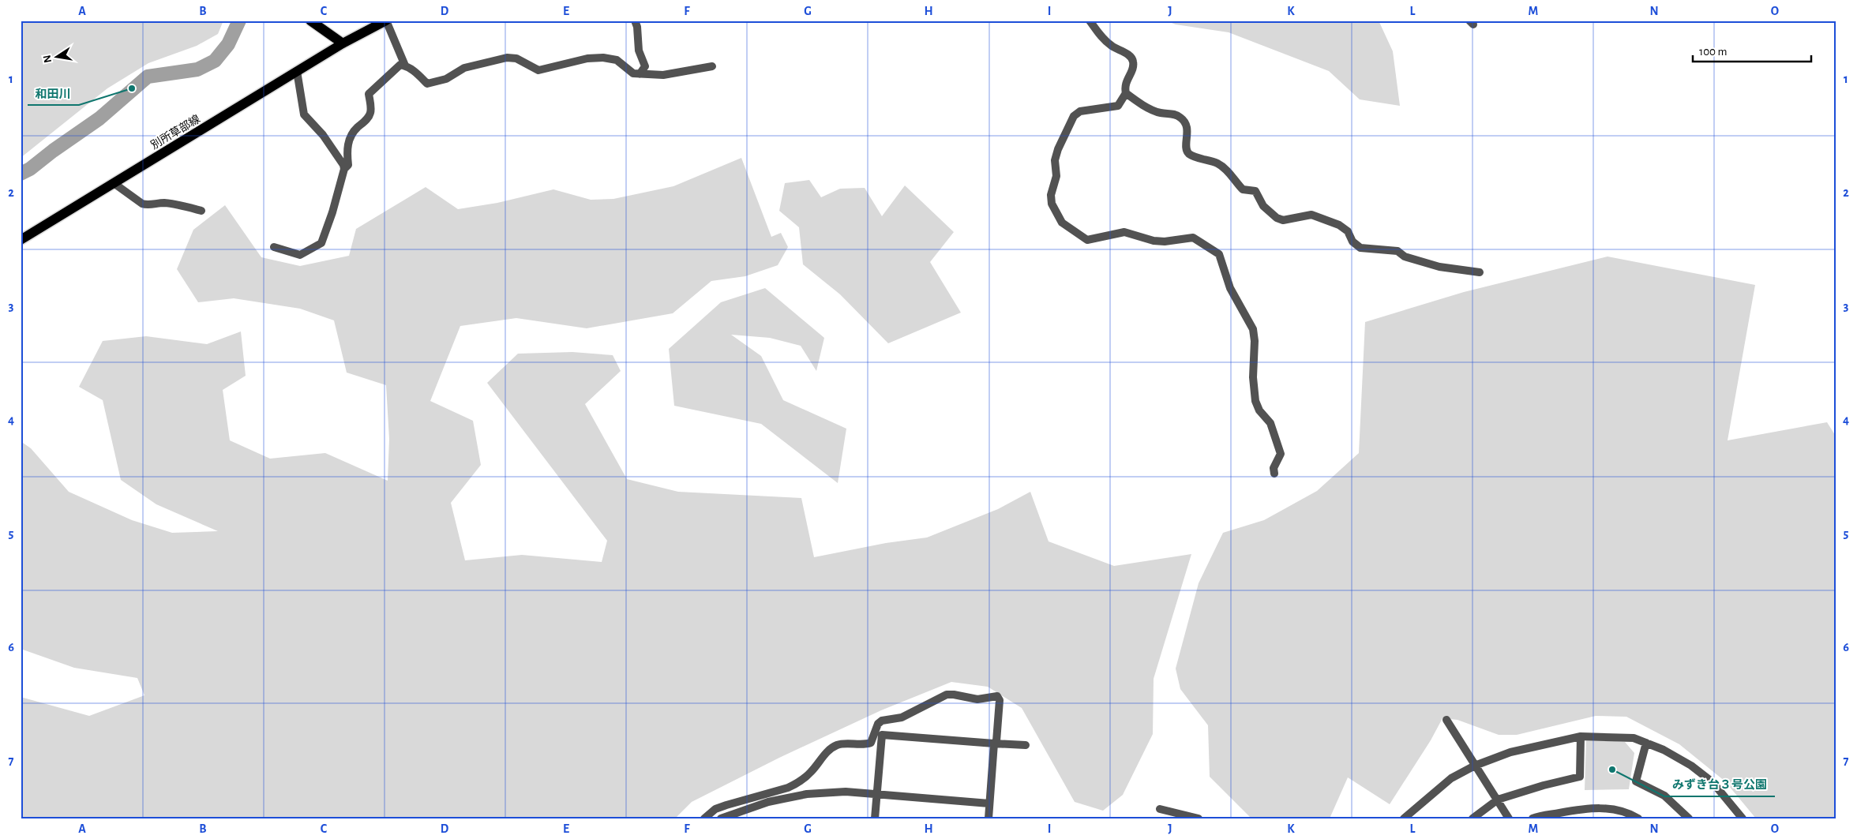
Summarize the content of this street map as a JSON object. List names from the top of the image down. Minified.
{"streets":{"main road":["別所草部線"]},"places":["和田川","みずき台３号公園"],"scale_bar":"100 m","north":"left","grid":{"columns":["A","B","C","D","E","F","G","H","I","J","K","L","M","N","O"],"rows":["1","2","3","4","5","6","7"]}}
